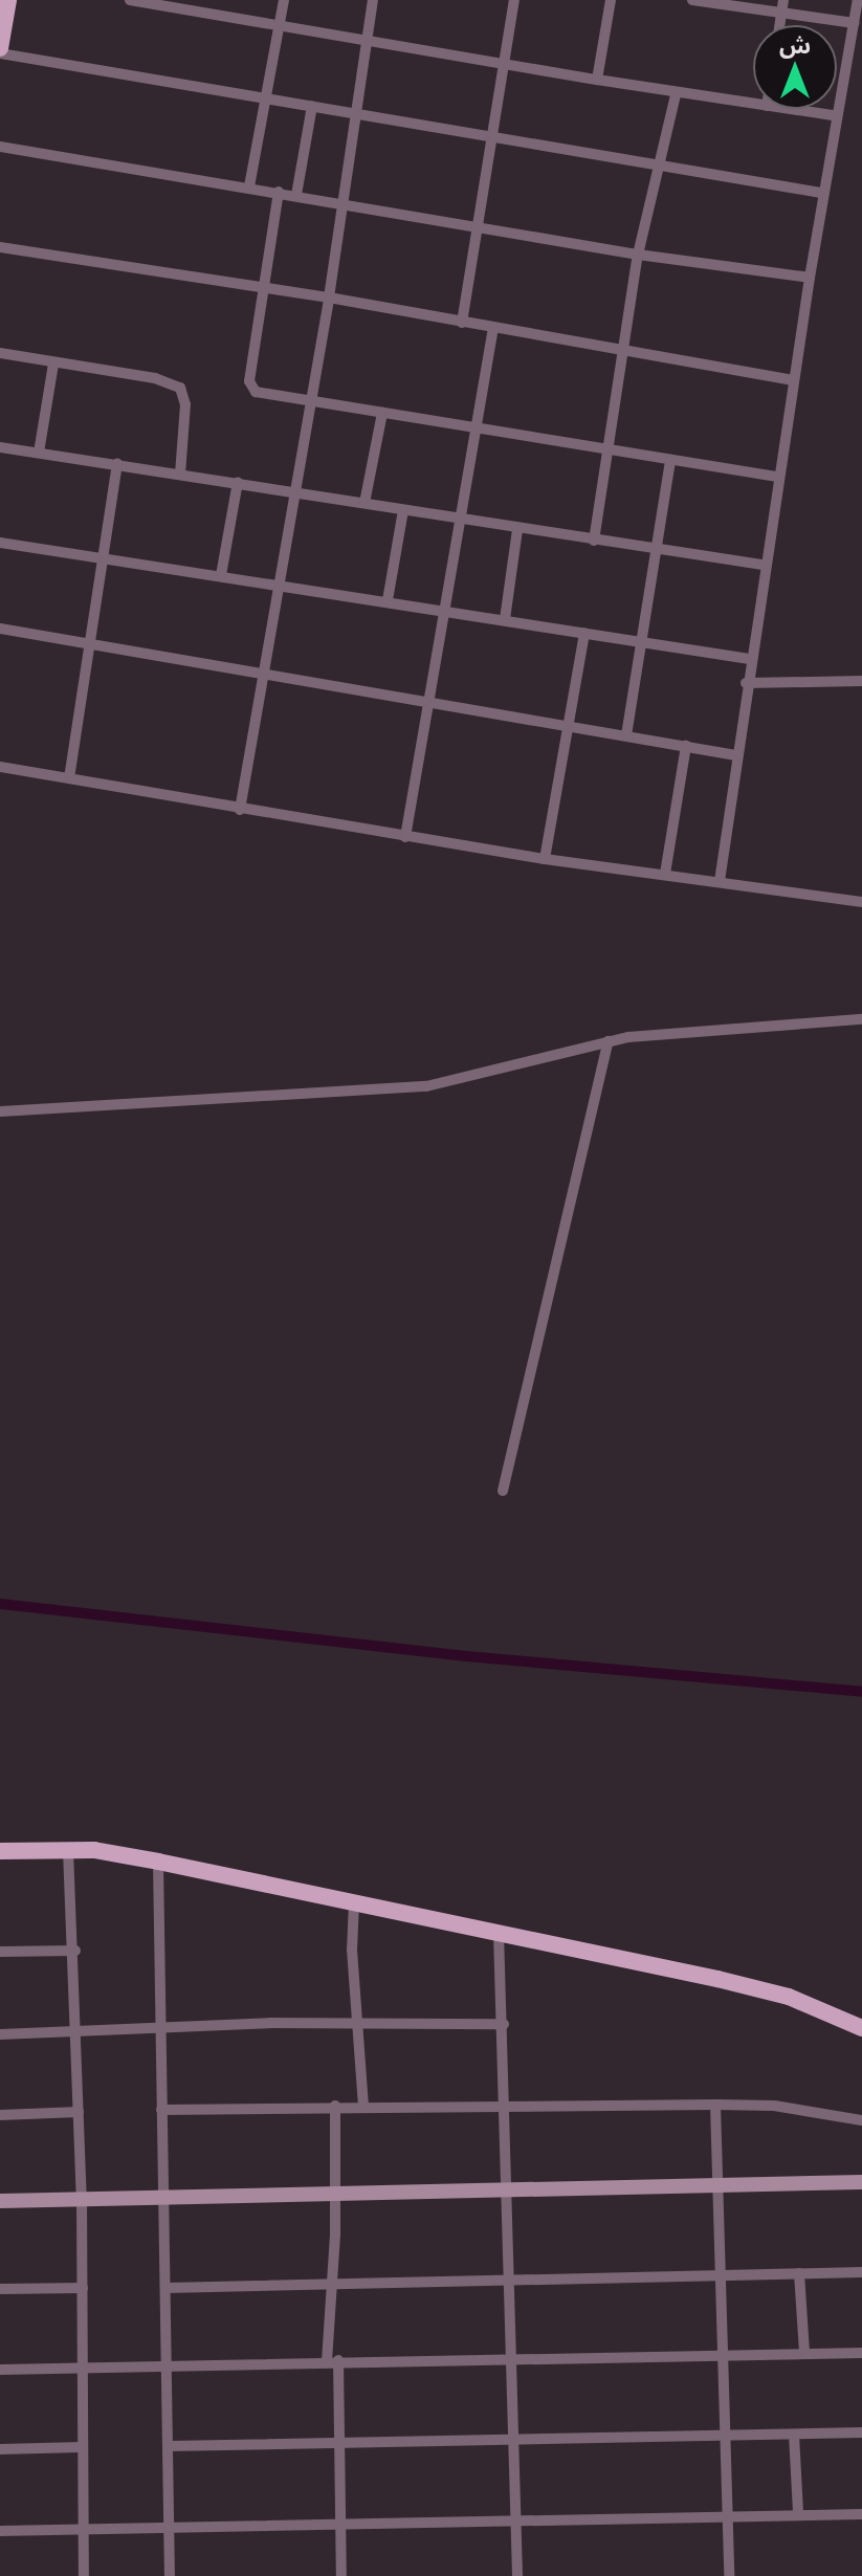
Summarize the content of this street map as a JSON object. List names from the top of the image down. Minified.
{"north":"top"}
